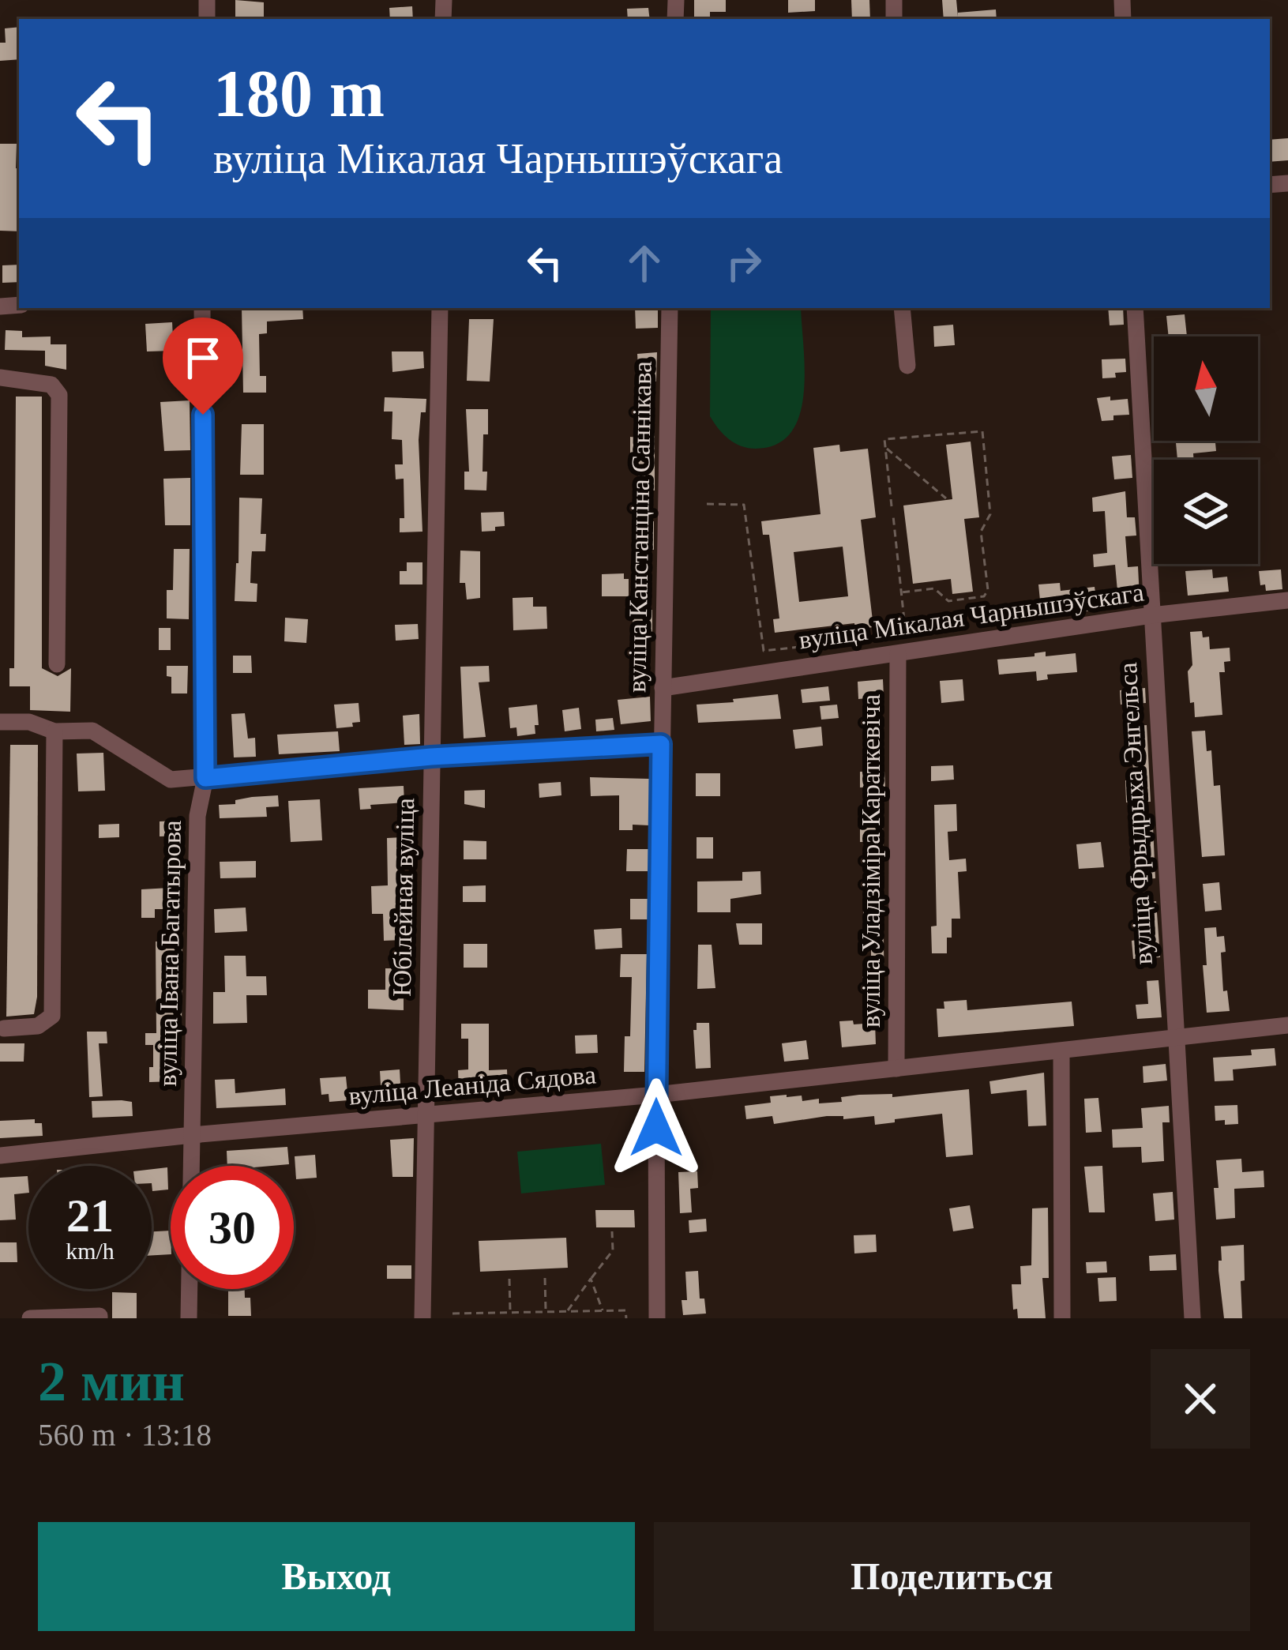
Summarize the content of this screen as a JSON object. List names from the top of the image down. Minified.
{"streets":{"street":["вуліца Канстанціна Саннікава","вуліца Мікалая Чарнышэўскага","вуліца Фрыдрыха Энгельса","вуліца Уладзіміра Караткевіча","Юбілейная вуліца","вуліца Івана Багатырова","вуліца Леаніда Сядова"]},"crossings":[["вуліца Канстанціна Саннікава","вуліца Мікалая Чарнышэўскага"],["вуліца Канстанціна Саннікава","вуліца Леаніда Сядова"],["вуліца Мікалая Чарнышэўскага","вуліца Фрыдрыха Энгельса"],["вуліца Мікалая Чарнышэўскага","вуліца Уладзіміра Караткевіча"],["вуліца Фрыдрыха Энгельса","вуліца Леаніда Сядова"],["вуліца Уладзіміра Караткевіча","вуліца Леаніда Сядова"],["Юбілейная вуліца","вуліца Леаніда Сядова"],["вуліца Івана Багатырова","вуліца Леаніда Сядова"]],"north":"top","page":{"turn":["180 m","вуліца Мікалая Чарнышэўскага"],"speed":"21 km/h","limit":"30","heading":["2 мин","560 m · 13:18"],"buttons":["Выход","Поделиться"]}}
